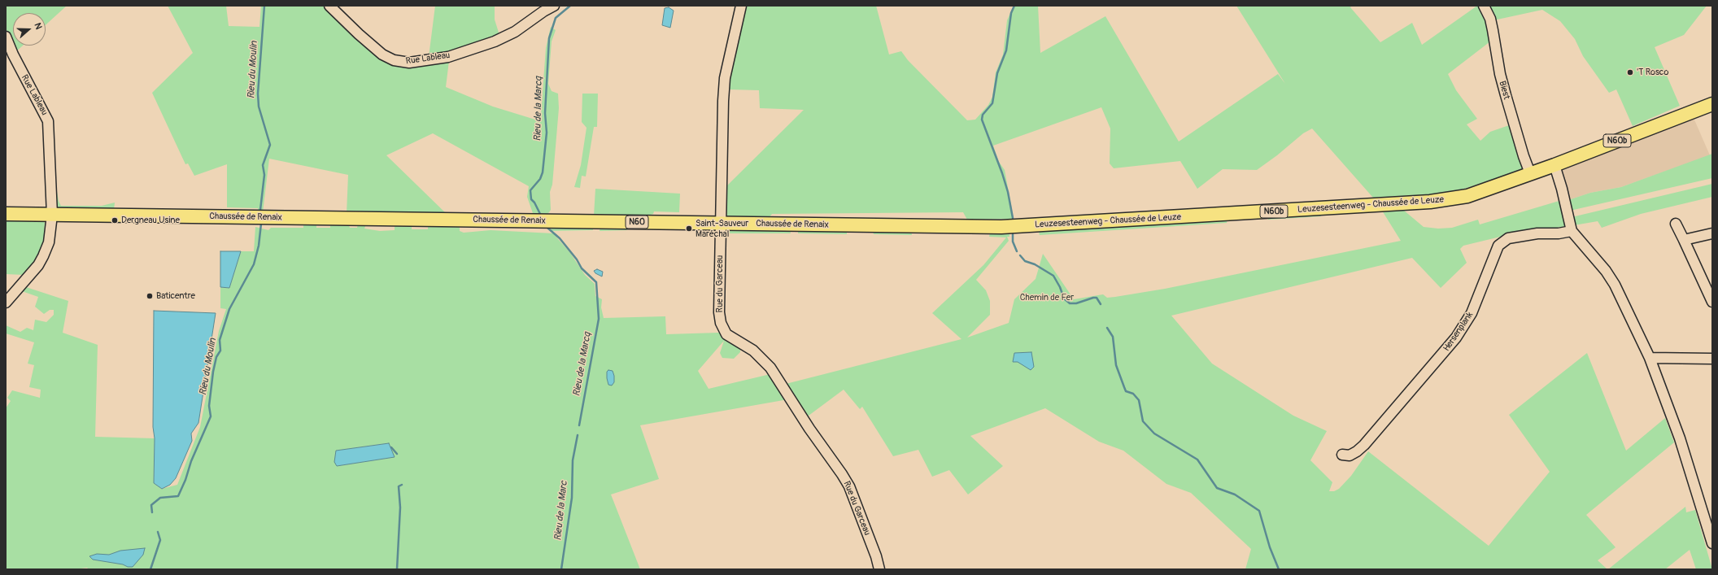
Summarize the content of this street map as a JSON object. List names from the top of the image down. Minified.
{"streets":{"main road":["N60b","Leuzesesteenweg - Chaussée de Leuze","Chaussée de Renaix","N60"],"street":["Rue Lableau","Biest","Rue du Garceau","Hersenplank"]},"crossings":[["Rue Lableau","Chaussée de Renaix"],["Biest","Leuzesesteenweg - Chaussée de Leuze"],["Leuzesesteenweg - Chaussée de Leuze","Chaussée de Renaix"],["Chaussée de Renaix","Rue du Garceau"]],"water":["Rieu du Moulin","Rieu de la Marcq","Rieu de la Marc"],"parks":["Chemin de Fer"],"places":["'T Rosco","Dergneau Usine","Saint-Sauveur Maréchal","Baticentre"],"north":"right"}
